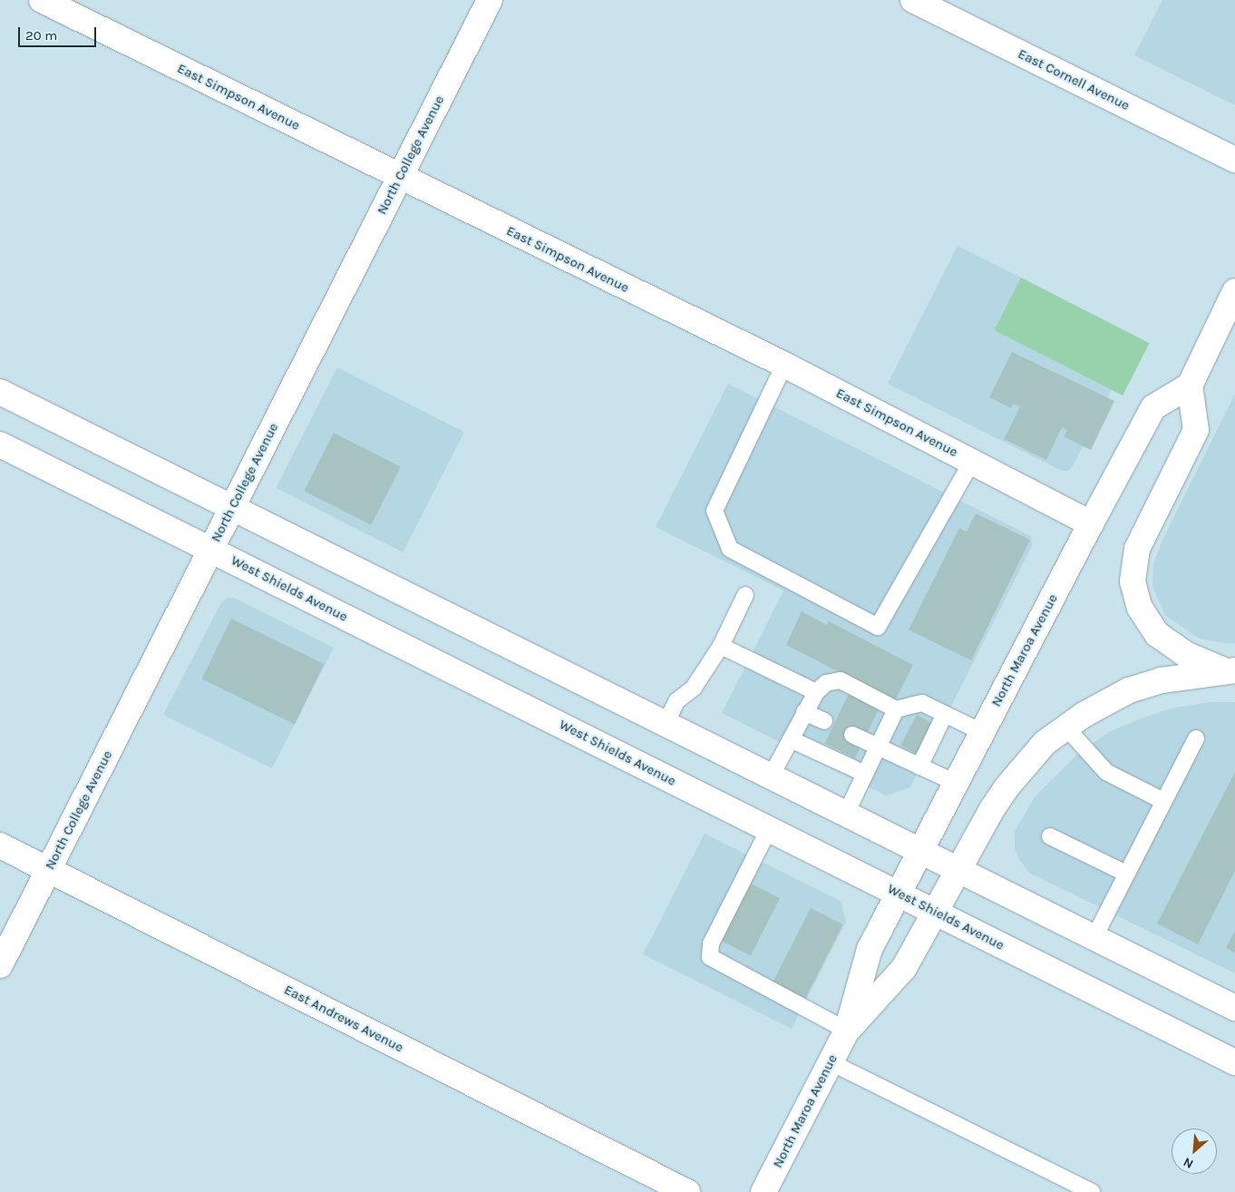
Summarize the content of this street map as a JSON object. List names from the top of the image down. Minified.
{"streets":{"main road":["East Cornell Avenue","East Simpson Avenue","North College Avenue","West Shields Avenue","North Maroa Avenue","East Andrews Avenue"]},"crossings":[["East Simpson Avenue","North College Avenue"],["East Simpson Avenue","North Maroa Avenue"],["North College Avenue","West Shields Avenue"],["North College Avenue","East Andrews Avenue"],["West Shields Avenue","North Maroa Avenue"]],"scale_bar":"20 m","north":"bottom left"}
